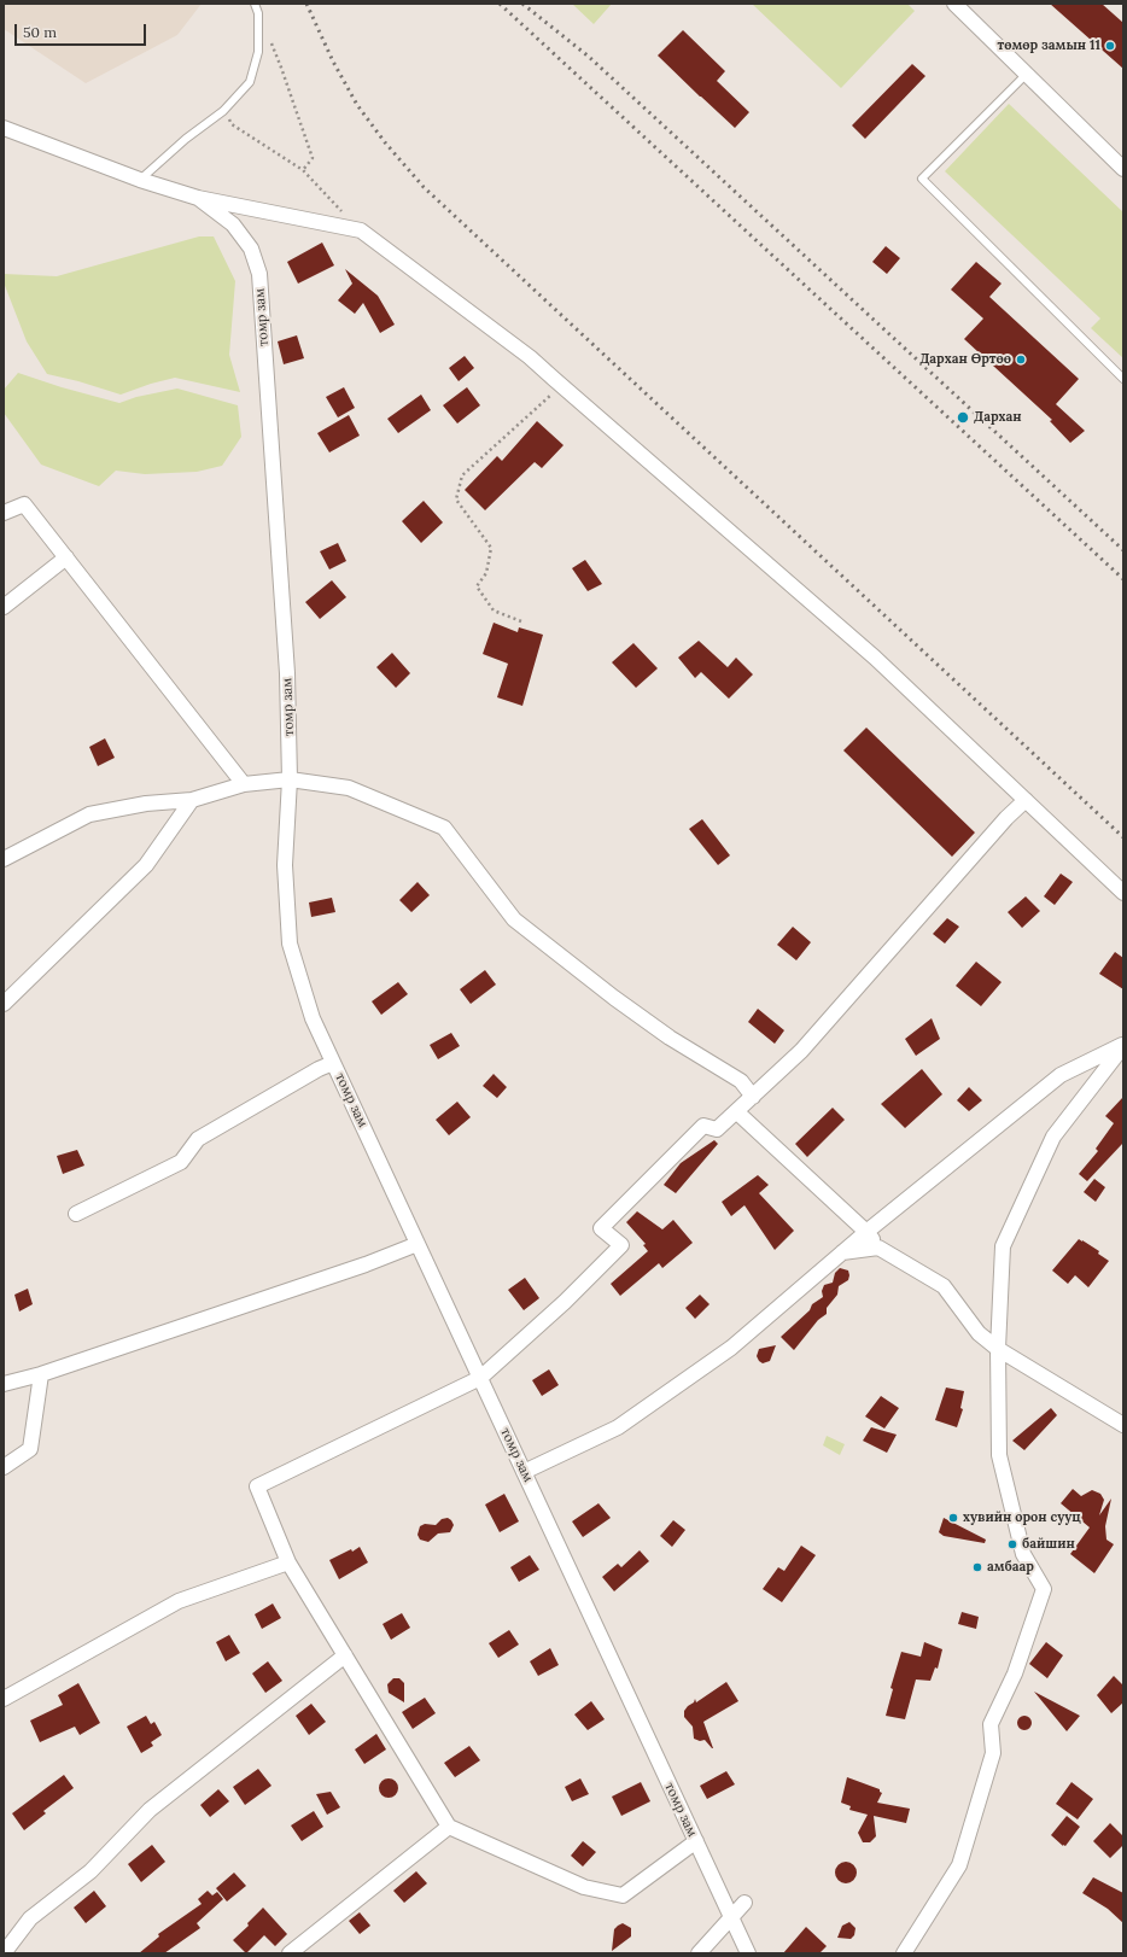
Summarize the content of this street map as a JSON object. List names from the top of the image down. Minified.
{"streets":{"street":["томр зам"]},"places":["төмөр замын 11","Дархан Өртөө","Дархан","хувийн орон сууц","байшин","амбаар"],"scale_bar":"50 m"}
